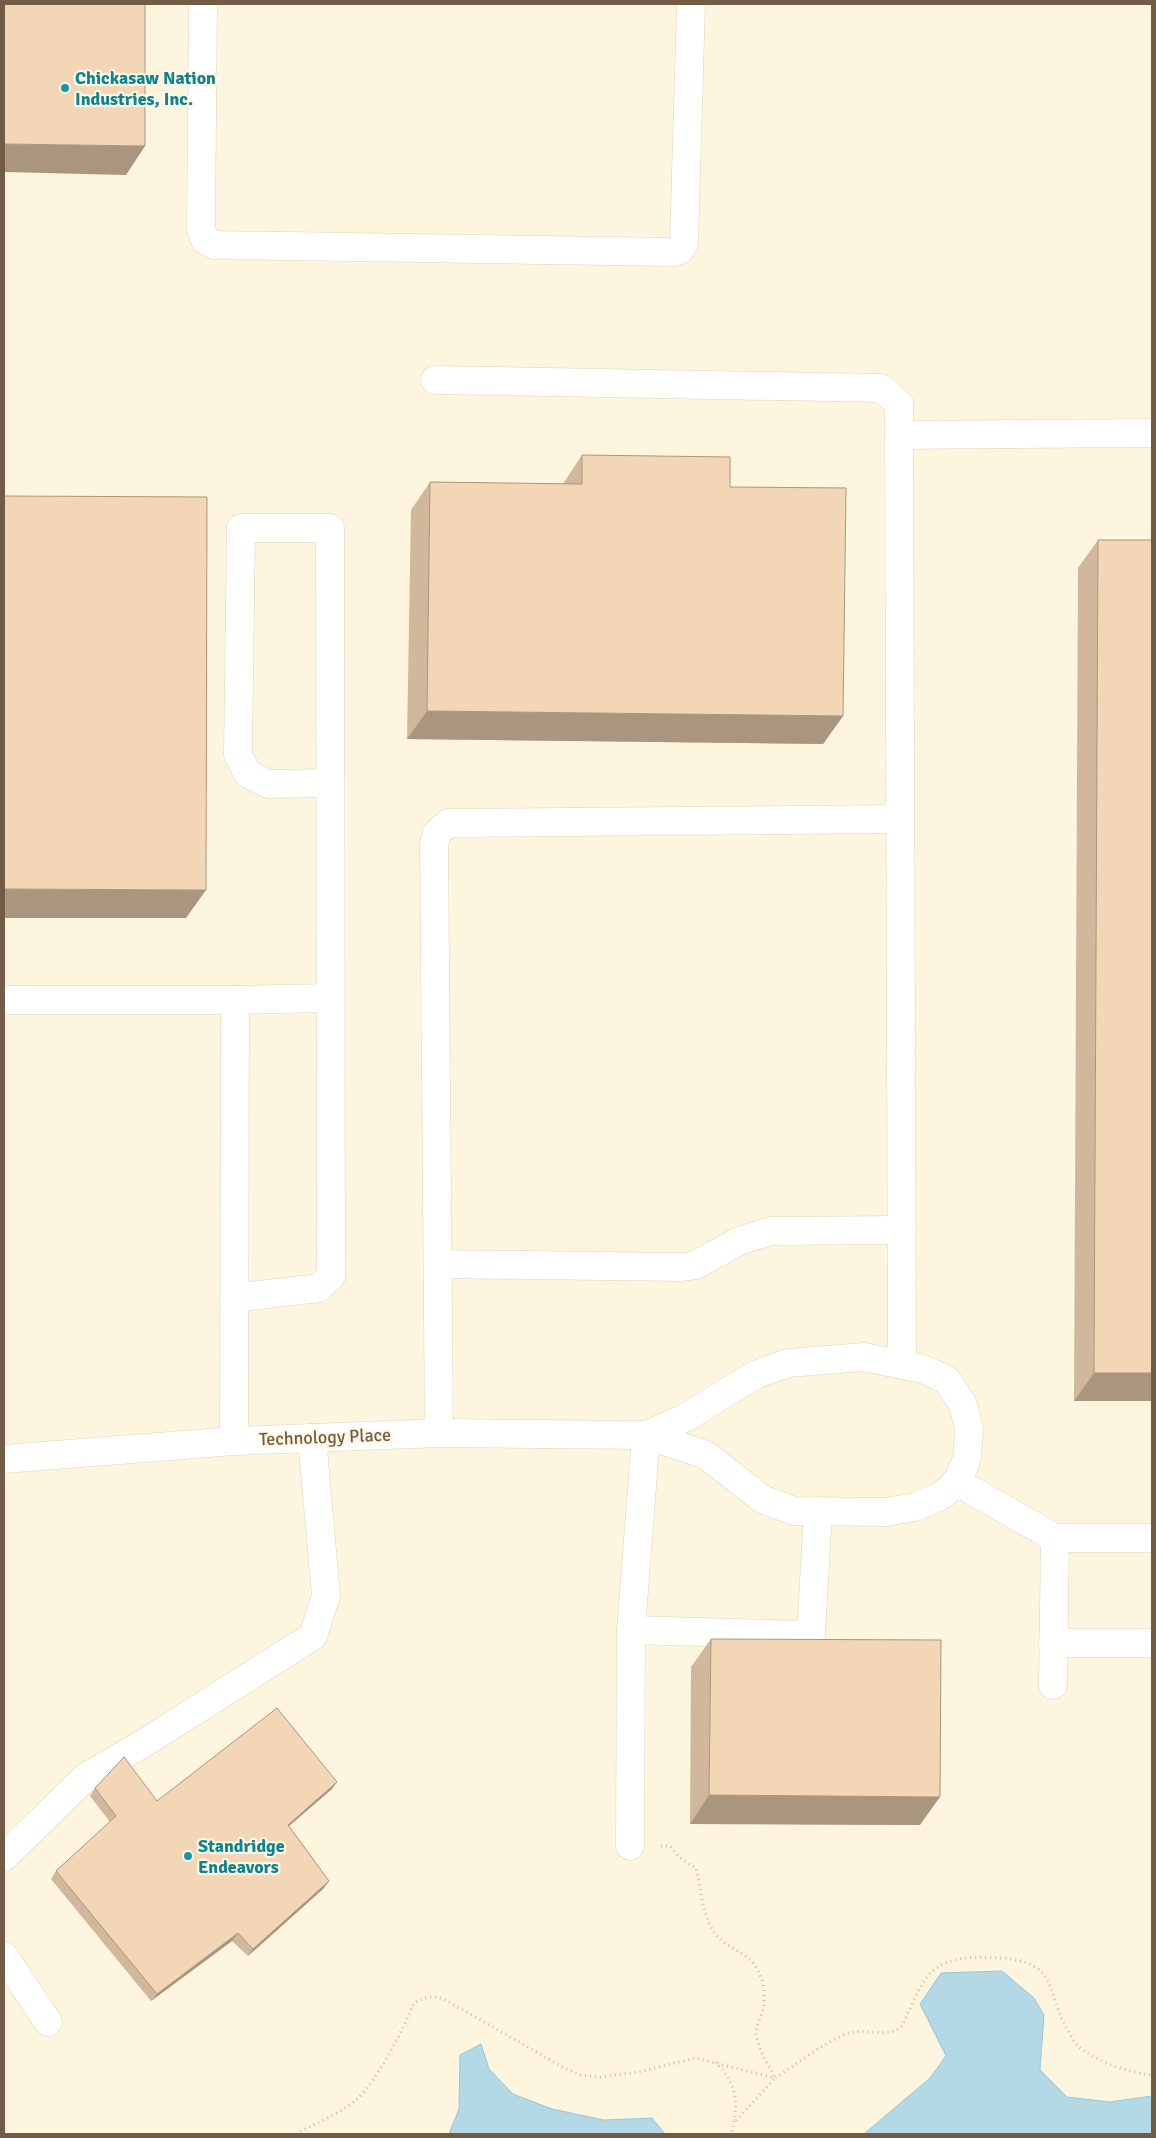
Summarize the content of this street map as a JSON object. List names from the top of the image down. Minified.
{"streets":{"street":["Technology Place"]},"places":["Chickasaw Nation Industries, Inc.","Standridge Endeavors"]}
